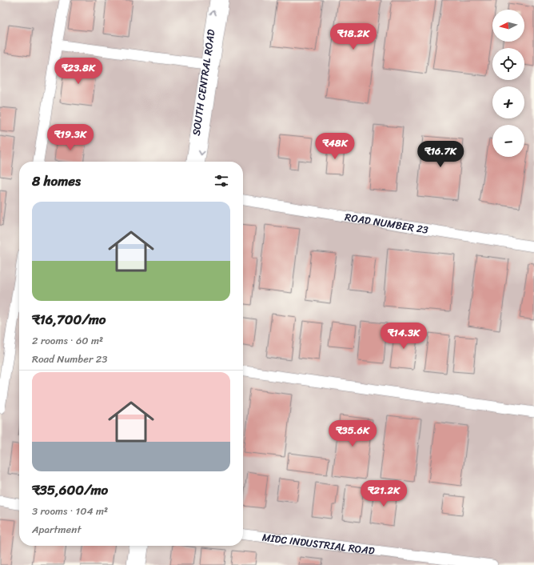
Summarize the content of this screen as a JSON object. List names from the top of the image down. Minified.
{"streets":{"street":["SOUTH CENTRAL ROAD","ROAD NUMBER 23","MIDC INDUSTRIAL ROAD"]},"north":"left","page":{"map_buttons":["+","−"],"price":["₹18.2K","₹23.8K","₹19.3K","₹48K","₹16.7K","₹14.3K","₹35.6K","₹21.2K"],"heading":"8 homes","list":[{"name":"₹16,700/mo","note":"2 rooms · 60 m² · Road Number 23"},{"name":"₹35,600/mo","note":"3 rooms · 104 m² · Apartment"}]}}
